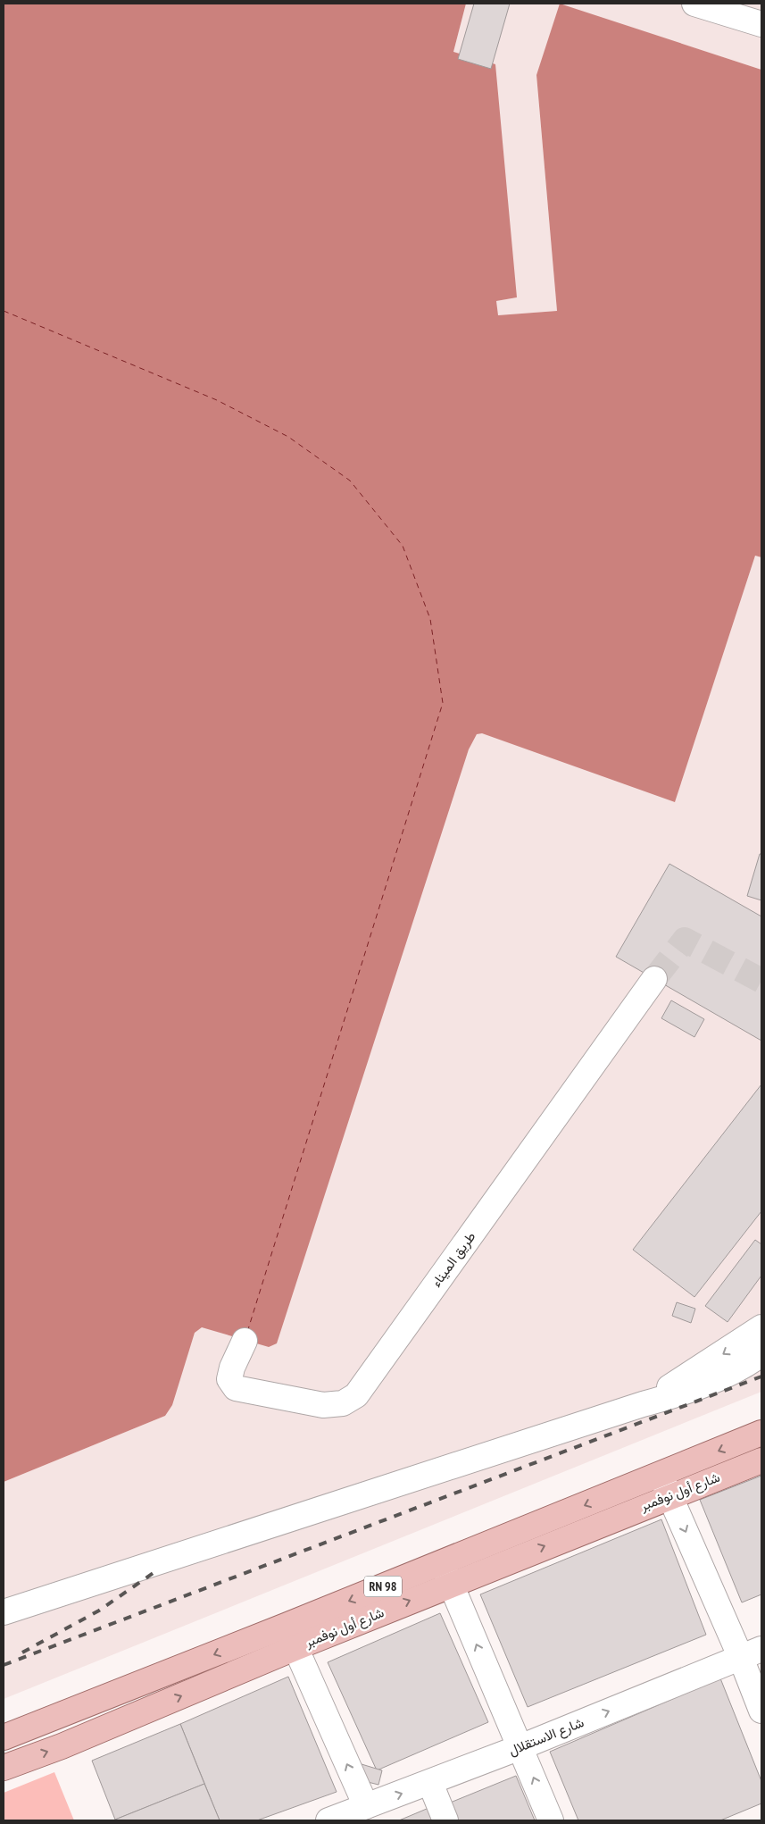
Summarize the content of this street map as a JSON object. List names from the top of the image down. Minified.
{"streets":{"main road":["شارع أول نوفمبر","RN 98"],"street":["طريق الميناء","شارع الاستقلال"]},"one_way":["شارع الاستقلال"]}
